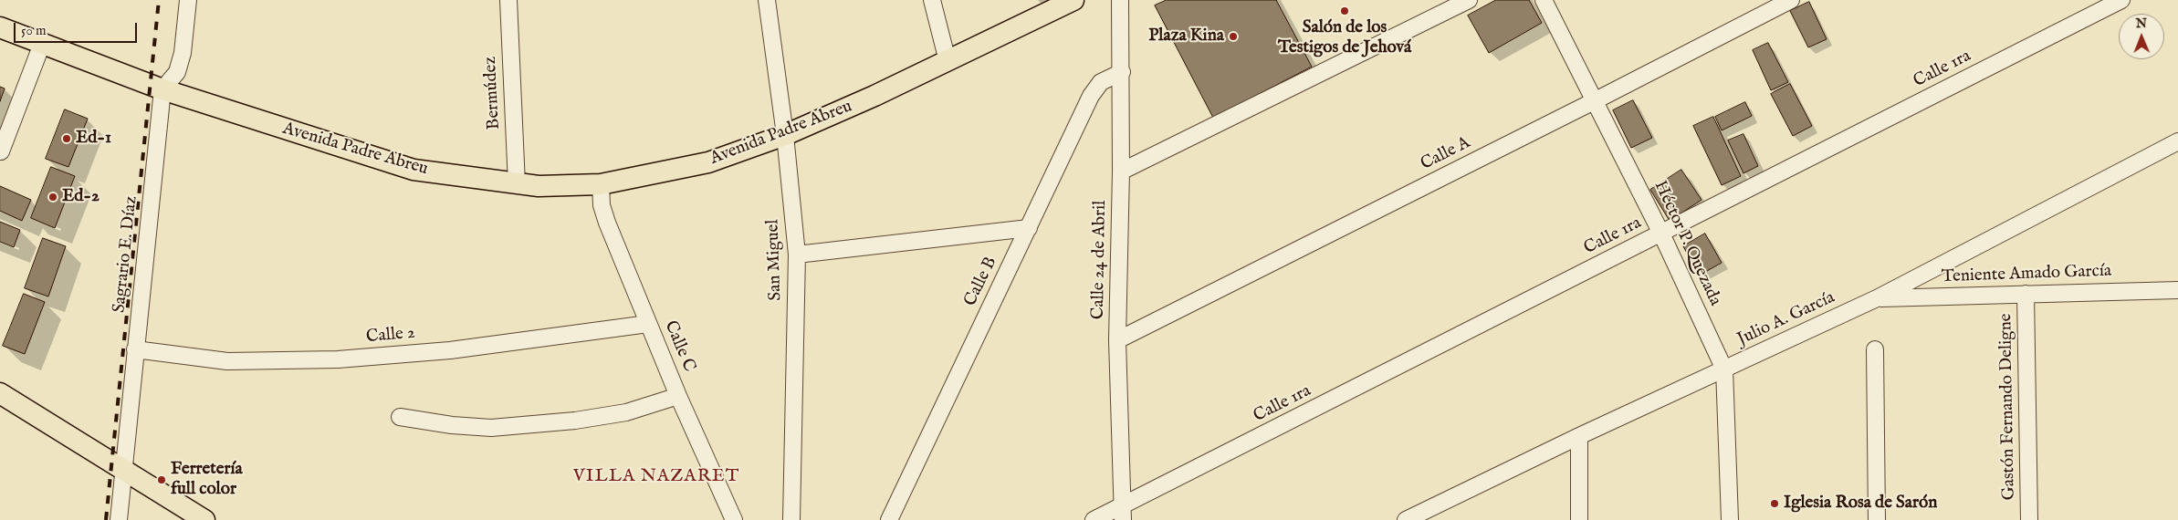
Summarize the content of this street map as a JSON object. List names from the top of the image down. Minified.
{"streets":{"main road":["Avenida Padre Abreu"],"street":["Calle 1ra","Bermúdez","Calle A","Héctor P. Quezada","Sagrario E. Díaz","San Miguel","Calle 24 de Abril","Teniente Amado García","Calle B","Julio A. García","Calle 2","Calle C","Gastón Fernando Deligne"]},"crossings":[["Calle 1ra","Héctor P. Quezada"],["Calle 1ra","Calle 24 de Abril"],["Bermúdez","Avenida Padre Abreu"],["Avenida Padre Abreu","Sagrario E. Díaz"],["Avenida Padre Abreu","San Miguel"],["Avenida Padre Abreu","Calle C"],["Calle A","Héctor P. Quezada"],["Calle A","Calle 24 de Abril"],["Héctor P. Quezada","Julio A. García"],["Sagrario E. Díaz","Calle 2"],["Calle 24 de Abril","Calle B"],["Teniente Amado García","Julio A. García"],["Teniente Amado García","Gastón Fernando Deligne"],["Calle 2","Calle C"]],"districts":["VILLA NAZARET"],"places":["Salón de los Testigos de Jehová","Plaza Kina","Ed-1","Ed-2","Ferretería full color","Iglesia Rosa de Sarón"],"scale_bar":"50 m","north":"top"}
